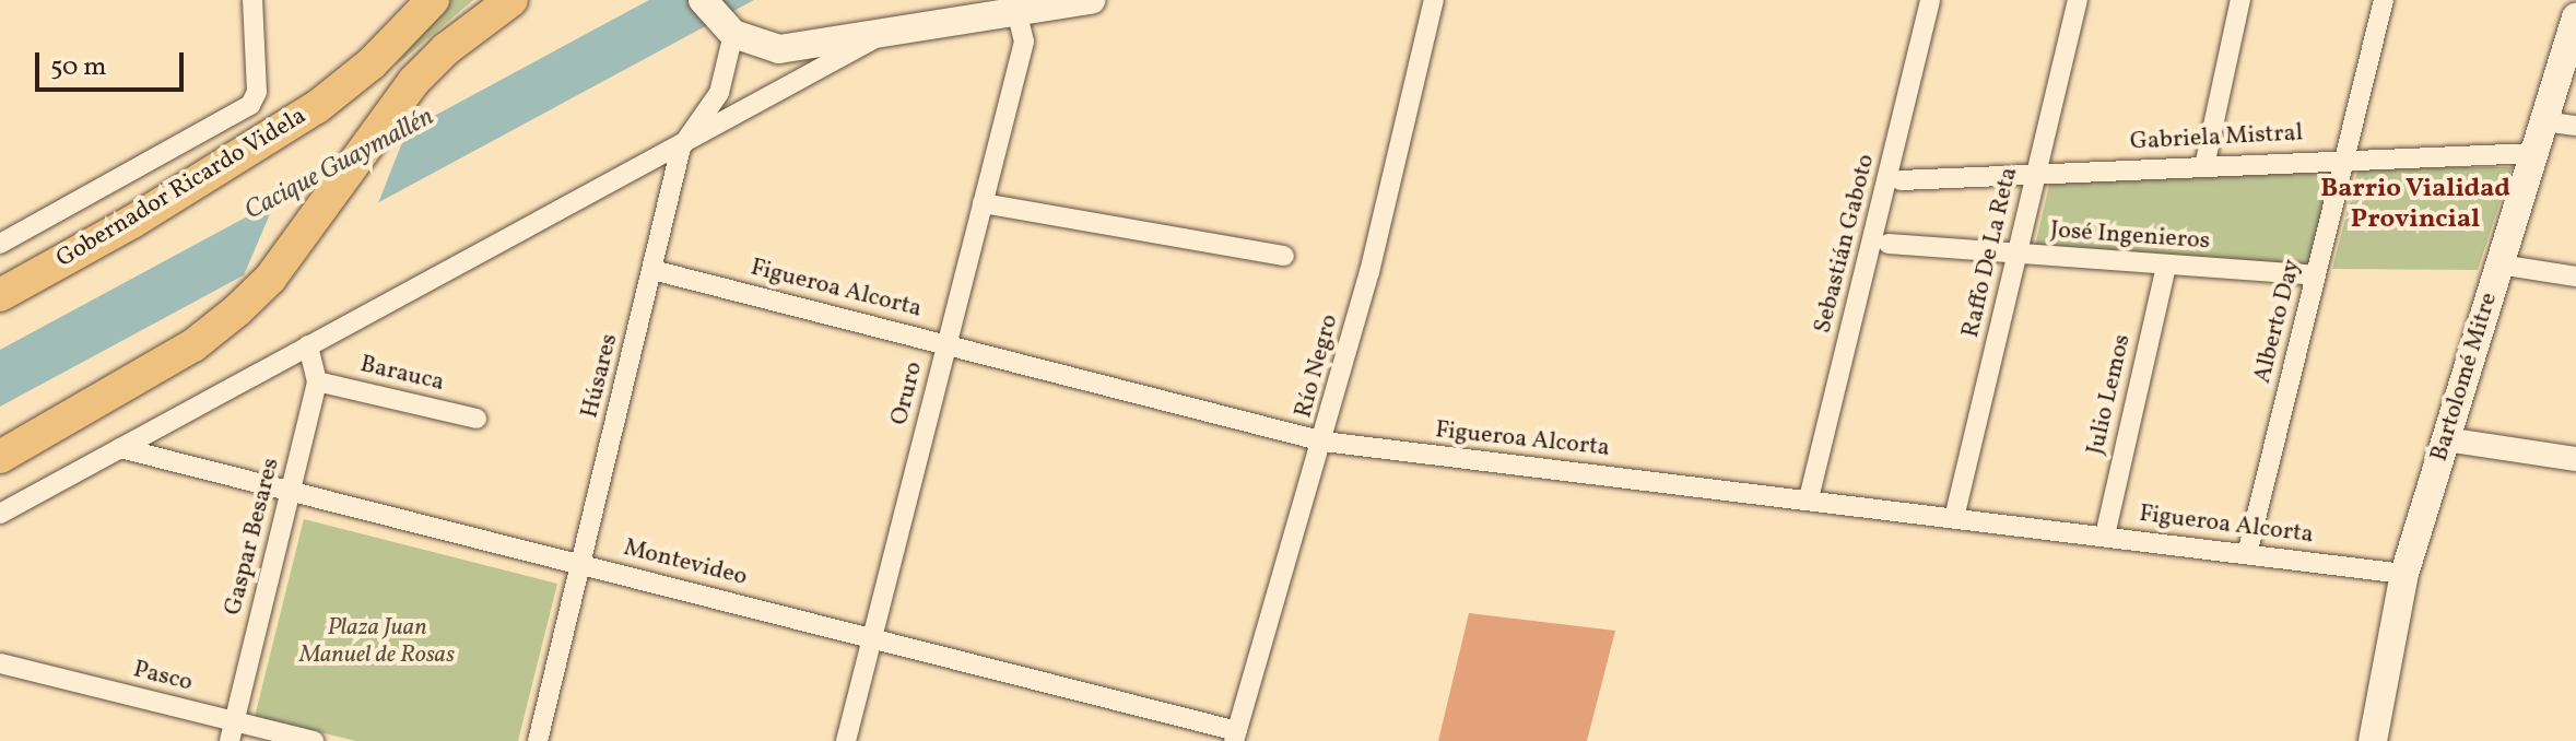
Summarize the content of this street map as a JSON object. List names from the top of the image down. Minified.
{"streets":{"highway":["Gobernador Ricardo Videla"],"main road":["Bartolomé Mitre"],"street":["Gabriela Mistral","José Ingenieros","Sebastián Gaboto","Raffo De La Reta","Figueroa Alcorta","Alberto Day","Río Negro","Barauca","Húsares","Oruro","Julio Lemos","Gaspar Besares","Montevideo","Pasco"]},"crossings":[["Gabriela Mistral","Raffo De La Reta"],["Gabriela Mistral","Alberto Day"],["Gabriela Mistral","Bartolomé Mitre"],["José Ingenieros","Raffo De La Reta"],["José Ingenieros","Alberto Day"],["José Ingenieros","Julio Lemos"],["Sebastián Gaboto","Figueroa Alcorta"],["Raffo De La Reta","Figueroa Alcorta"],["Figueroa Alcorta","Alberto Day"],["Figueroa Alcorta","Río Negro"],["Figueroa Alcorta","Húsares"],["Figueroa Alcorta","Bartolomé Mitre"],["Figueroa Alcorta","Oruro"],["Figueroa Alcorta","Julio Lemos"],["Río Negro","Montevideo"],["Barauca","Gaspar Besares"],["Húsares","Montevideo"],["Oruro","Montevideo"],["Gaspar Besares","Montevideo"],["Gaspar Besares","Pasco"]],"districts":["Barrio Vialidad Provincial"],"water":["Cacique Guaymallén"],"parks":["Plaza Juan Manuel de Rosas"],"scale_bar":"50 m"}
